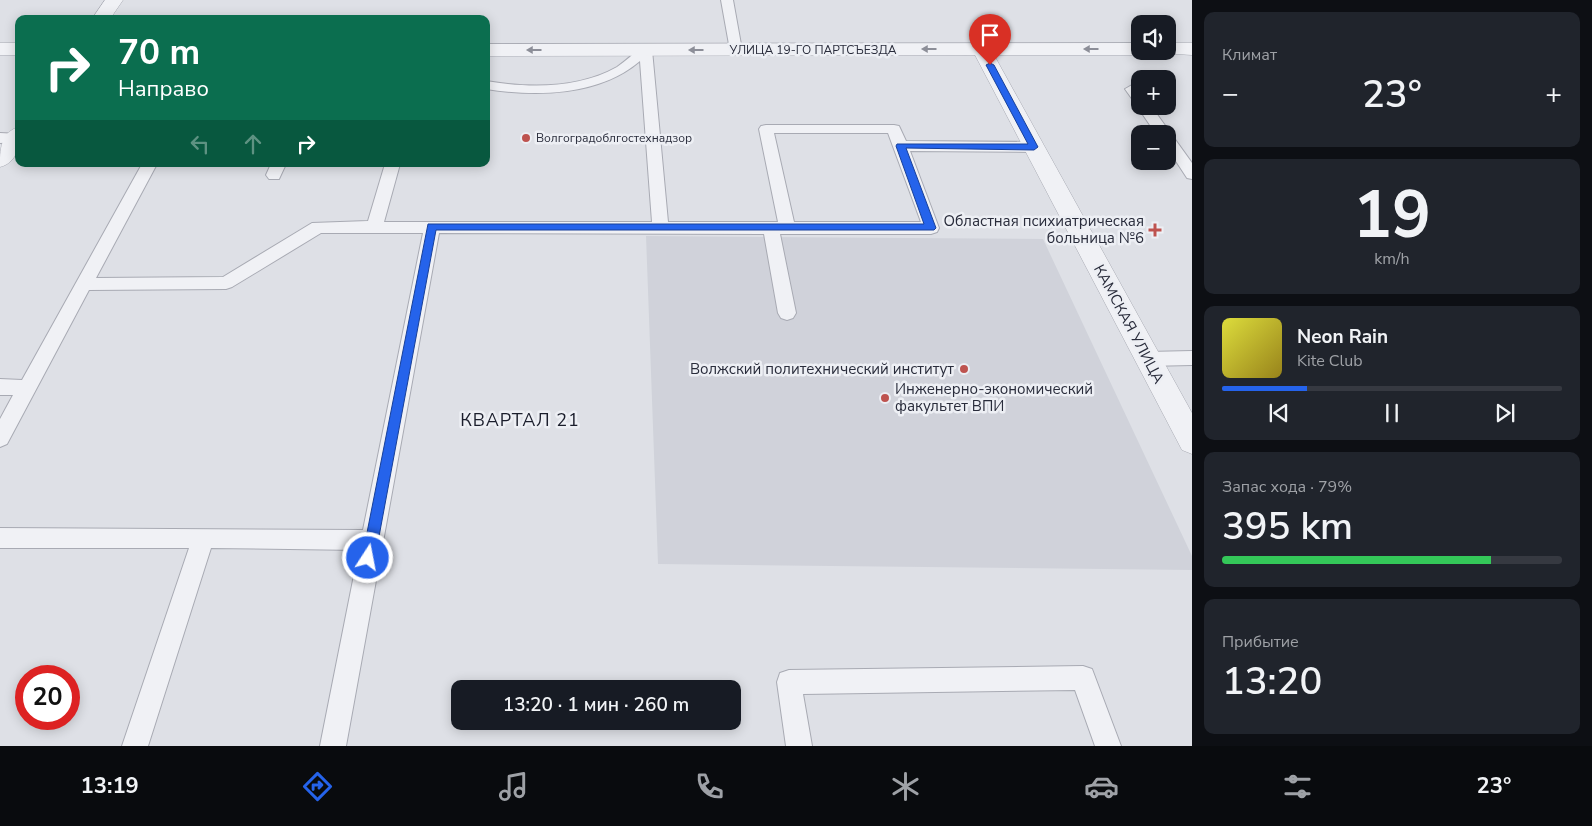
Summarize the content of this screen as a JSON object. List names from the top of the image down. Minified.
{"streets":{"street":["УЛИЦА 19-ГО ПАРТСЪЕЗДА","КАМСКАЯ УЛИЦА"]},"crossings":[["УЛИЦА 19-ГО ПАРТСЪЕЗДА","КАМСКАЯ УЛИЦА"]],"one_way":["УЛИЦА 19-ГО ПАРТСЪЕЗДА"],"districts":["КВАРТАЛ 21"],"places":{"other":["Волгоградоблгостехнадзор","Волжский политехнический институт","Инженерно-экономический факультет ВПИ"],"health":["Областная психиатрическая больница №6"]},"page":{"tile":["Климат",["19","km/h"],["Запас хода · 79%","395 km"],["Прибытие","13:20"]],"map_buttons":["+","−"],"turn":["70 m","Направо"],"heat":["−","23°","+"],"song":["Neon Rain","Kite Club"],"limit":"20","trip":"13:20 · 1 мин · 260 m","tabs":["13:19","23°"]}}
